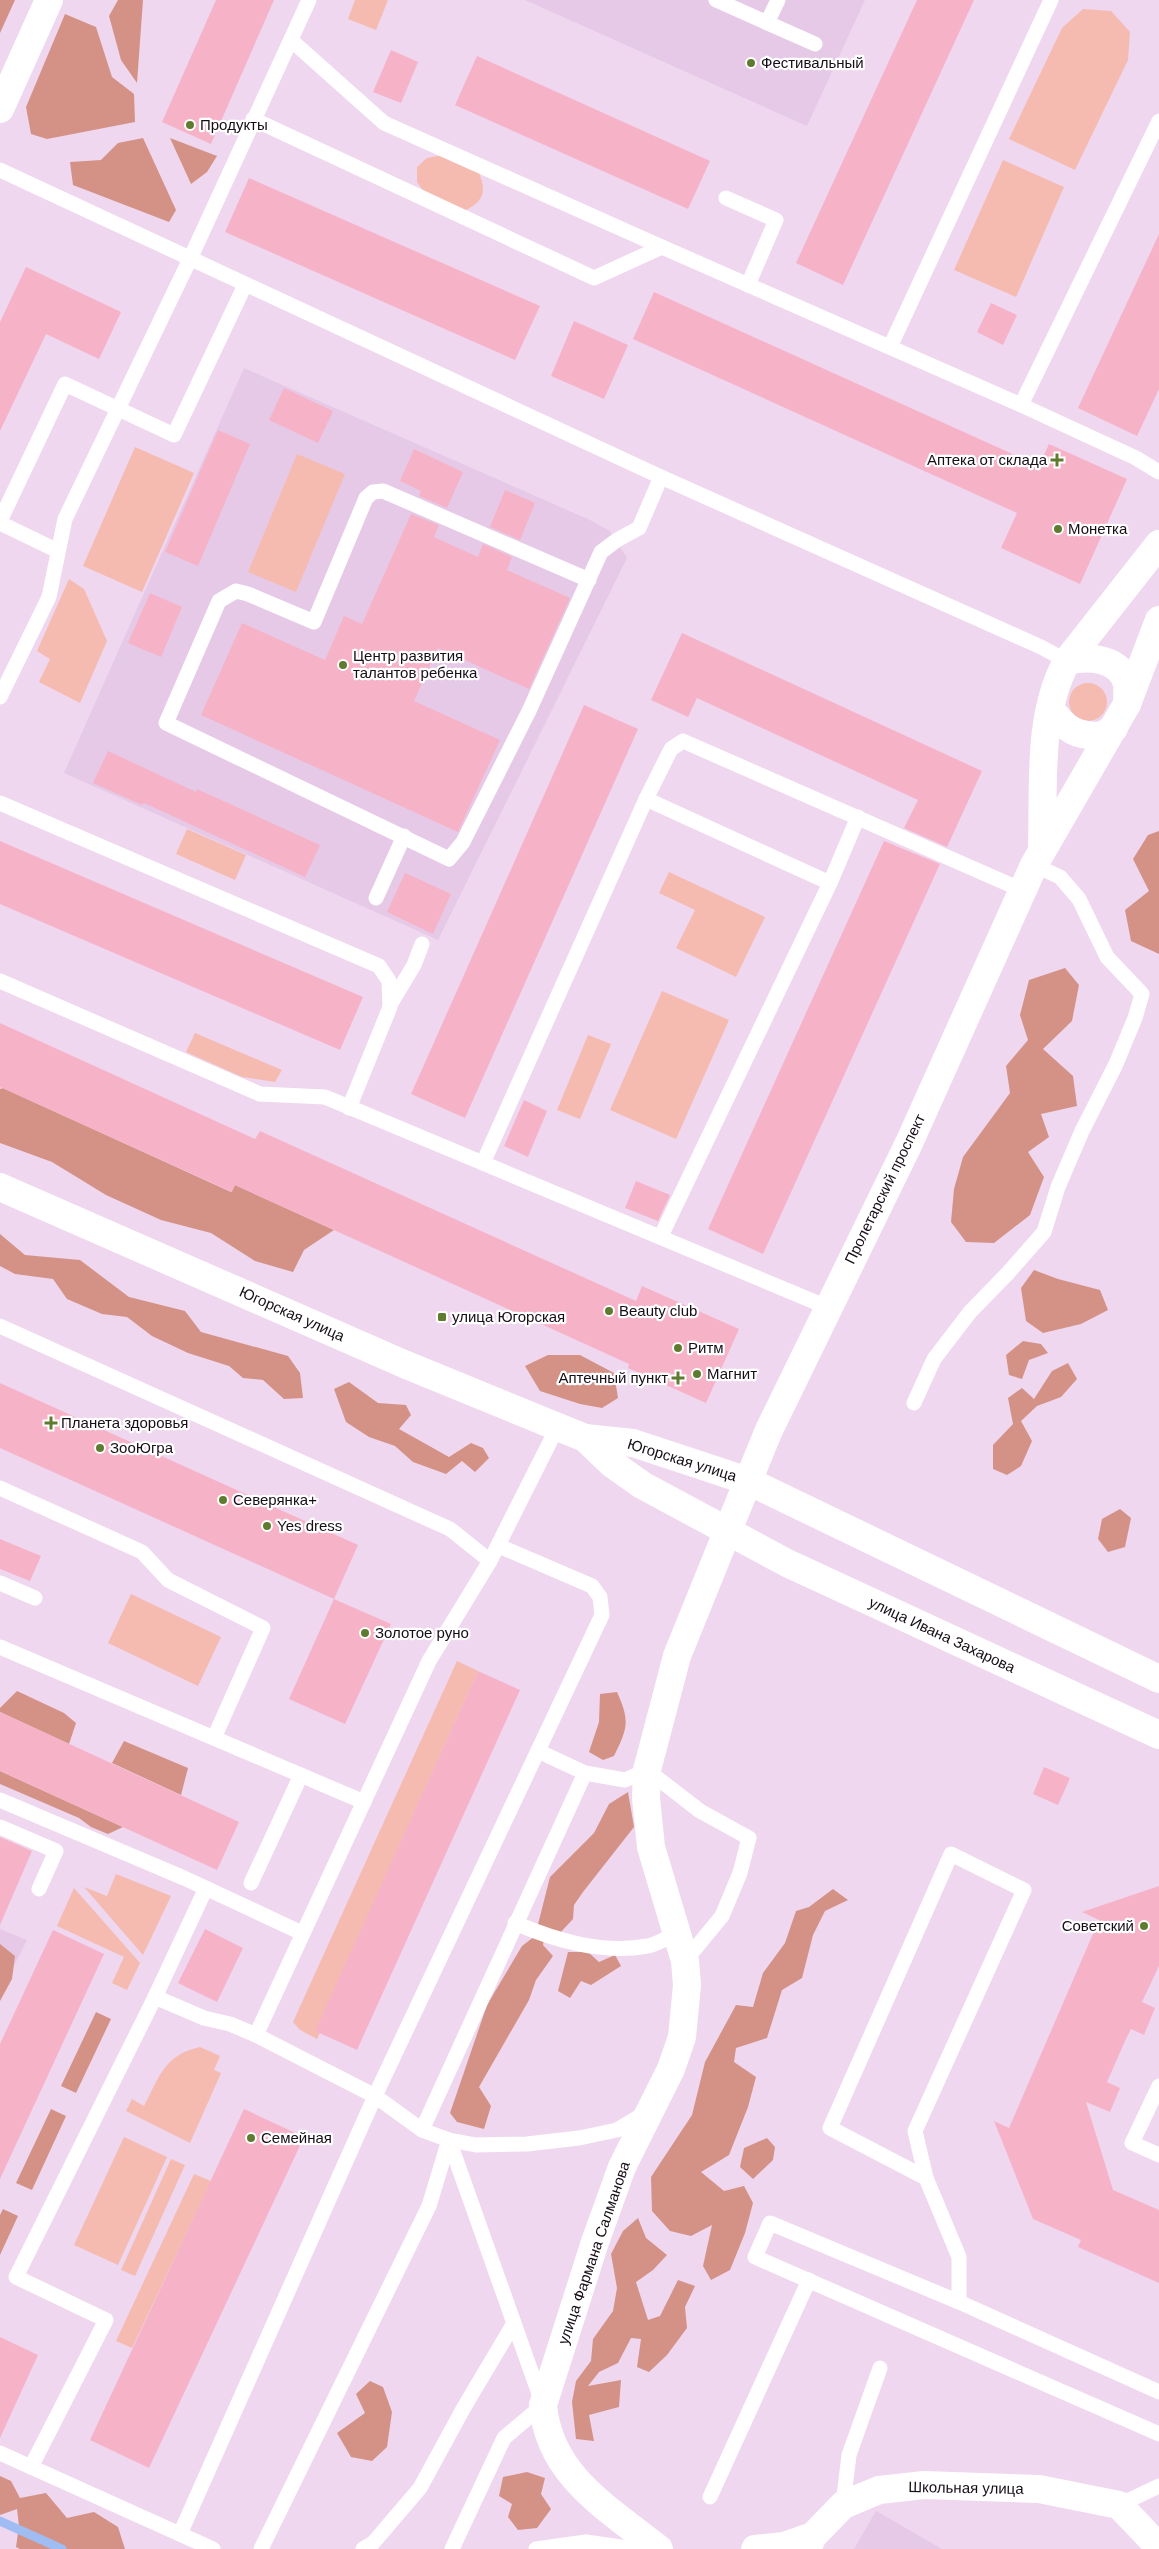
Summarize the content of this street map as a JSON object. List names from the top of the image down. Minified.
{"streets":{"main road":["Пролетарский проспект","Югорская улица","улица Ивана Захарова","улица Фармана Салманова","Школьная улица"]},"crossings":[["Пролетарский проспект","Югорская улица"],["Пролетарский проспект","улица Ивана Захарова"],["Пролетарский проспект","улица Фармана Салманова"],["Югорская улица","улица Ивана Захарова"],["Югорская улица","улица Фармана Салманова"],["улица Ивана Захарова","улица Фармана Салманова"]],"places":{"other":["Фестивальный","Продукты","Монетка","Центр развития талантов ребенка","Beauty club","Ритм","Магнит","ЗооЮгра","Северянка+","Yes dress","Золотое руно","Советский","Семейная"],"health":["Аптека от склада","Аптечный пункт","Планета здоровья"],"transit":["улица Югорская"]}}
